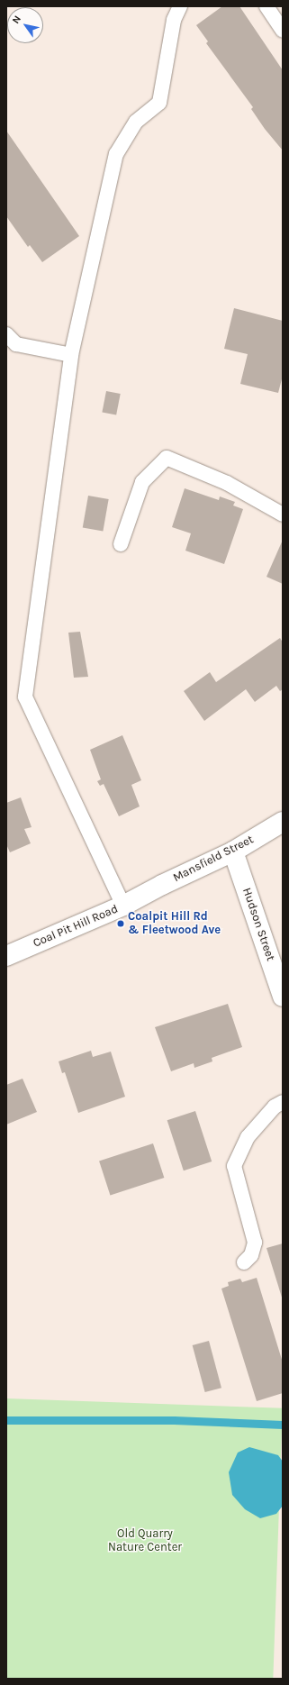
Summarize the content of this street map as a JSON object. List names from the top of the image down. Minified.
{"streets":{"street":["Mansfield Street","Hudson Street","Coal Pit Hill Road"]},"crossings":[["Mansfield Street","Hudson Street"],["Mansfield Street","Coal Pit Hill Road"]],"parks":["Old Quarry Nature Center"],"places":["Coalpit Hill Rd & Fleetwood Ave"],"north":"top left"}
